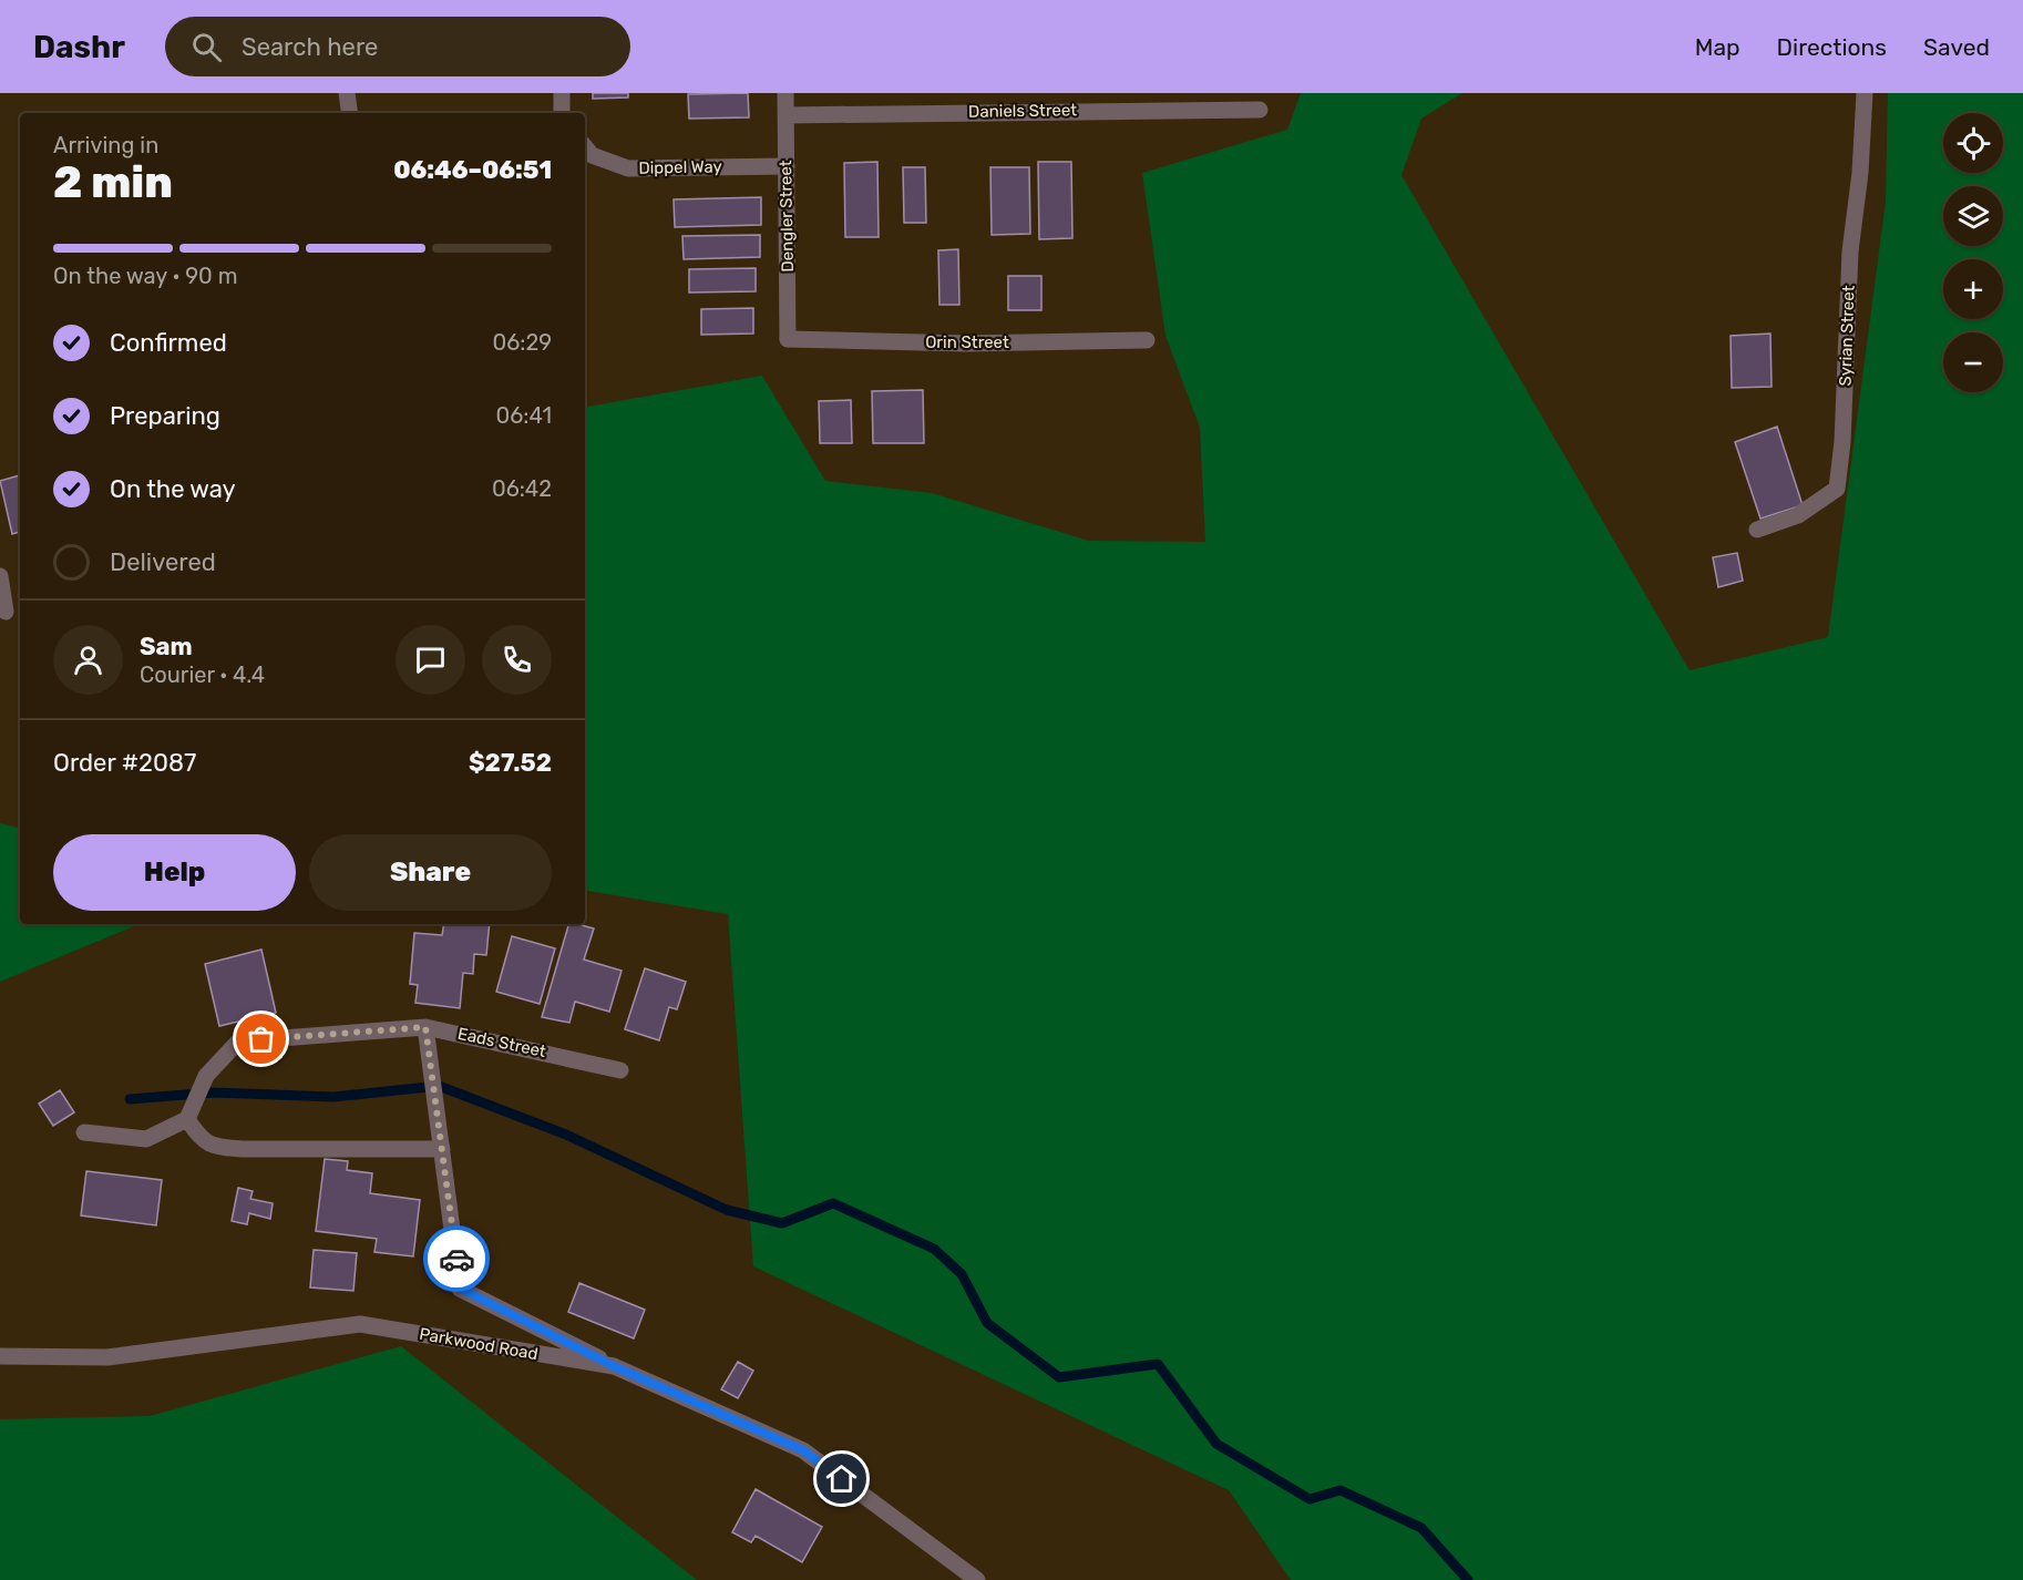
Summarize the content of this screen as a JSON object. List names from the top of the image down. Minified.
{"streets":{"street":["Daniels Street","Dippel Way","Dengler Street","Syrian Street","Orin Street","Eads Street","Parkwood Road"]},"crossings":[["Daniels Street","Dengler Street"],["Dippel Way","Dengler Street"],["Dengler Street","Orin Street"]],"page":{"header":"Dashr","search":"Search here","nav":["Map","Directions","Saved"],"map_buttons":["+","−"],"heading":["2 min","Arriving in","06:46–06:51"],"panel":["Sam","Courier · 4.4","Order #2087","$27.52"],"bar":"On the way · 90 m","list":[["Confirmed","06:29"],["Preparing","06:41"],["On the way","06:42"],"Delivered"],"buttons":["Help","Share"]}}
